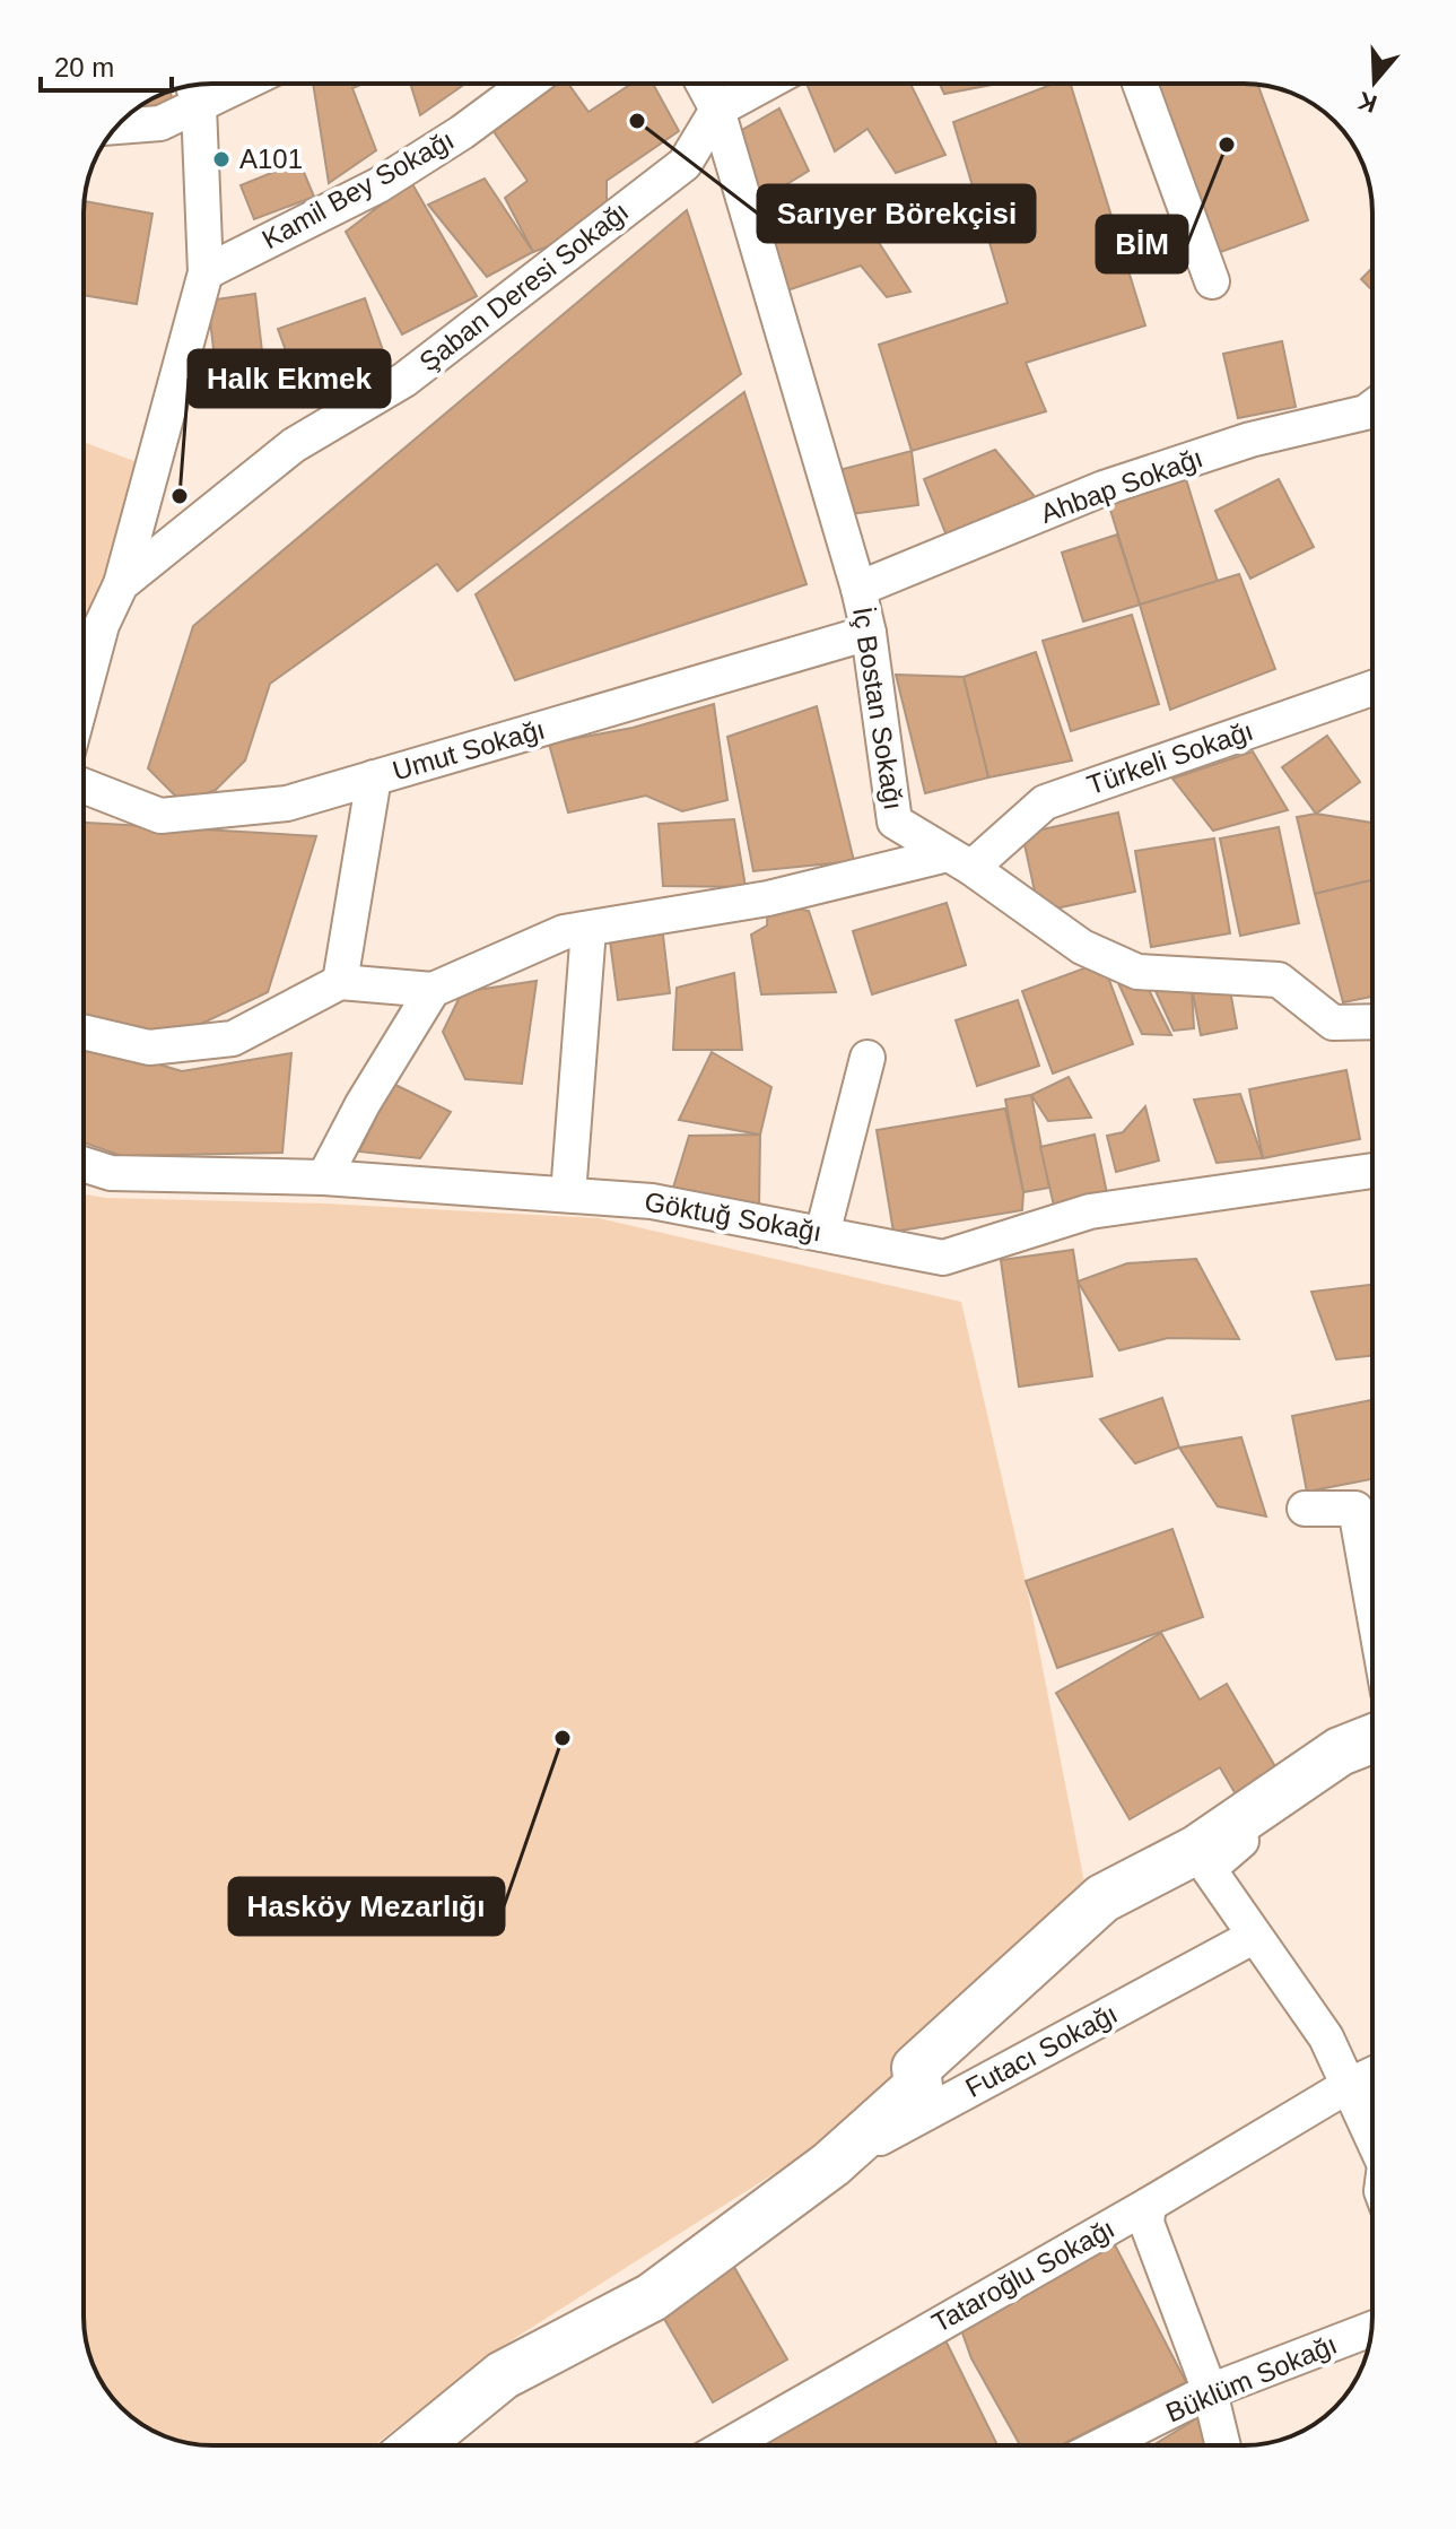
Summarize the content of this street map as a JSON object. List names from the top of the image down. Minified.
{"streets":{"street":["Kamil Bey Sokağı","Şaban Deresi Sokağı","Ahbap Sokağı","İç Bostan Sokağı","Umut Sokağı","Türkeli Sokağı","Göktuğ Sokağı","Futacı Sokağı","Tataroğlu Sokağı","Büklüm Sokağı"]},"crossings":[["Şaban Deresi Sokağı","İç Bostan Sokağı"],["Ahbap Sokağı","İç Bostan Sokağı"],["İç Bostan Sokağı","Umut Sokağı"],["İç Bostan Sokağı","Türkeli Sokağı"]],"places":["Sarıyer Börekçisi","BİM","A101","Halk Ekmek","Hasköy Mezarlığı"],"scale_bar":"20 m","north":"bottom"}
